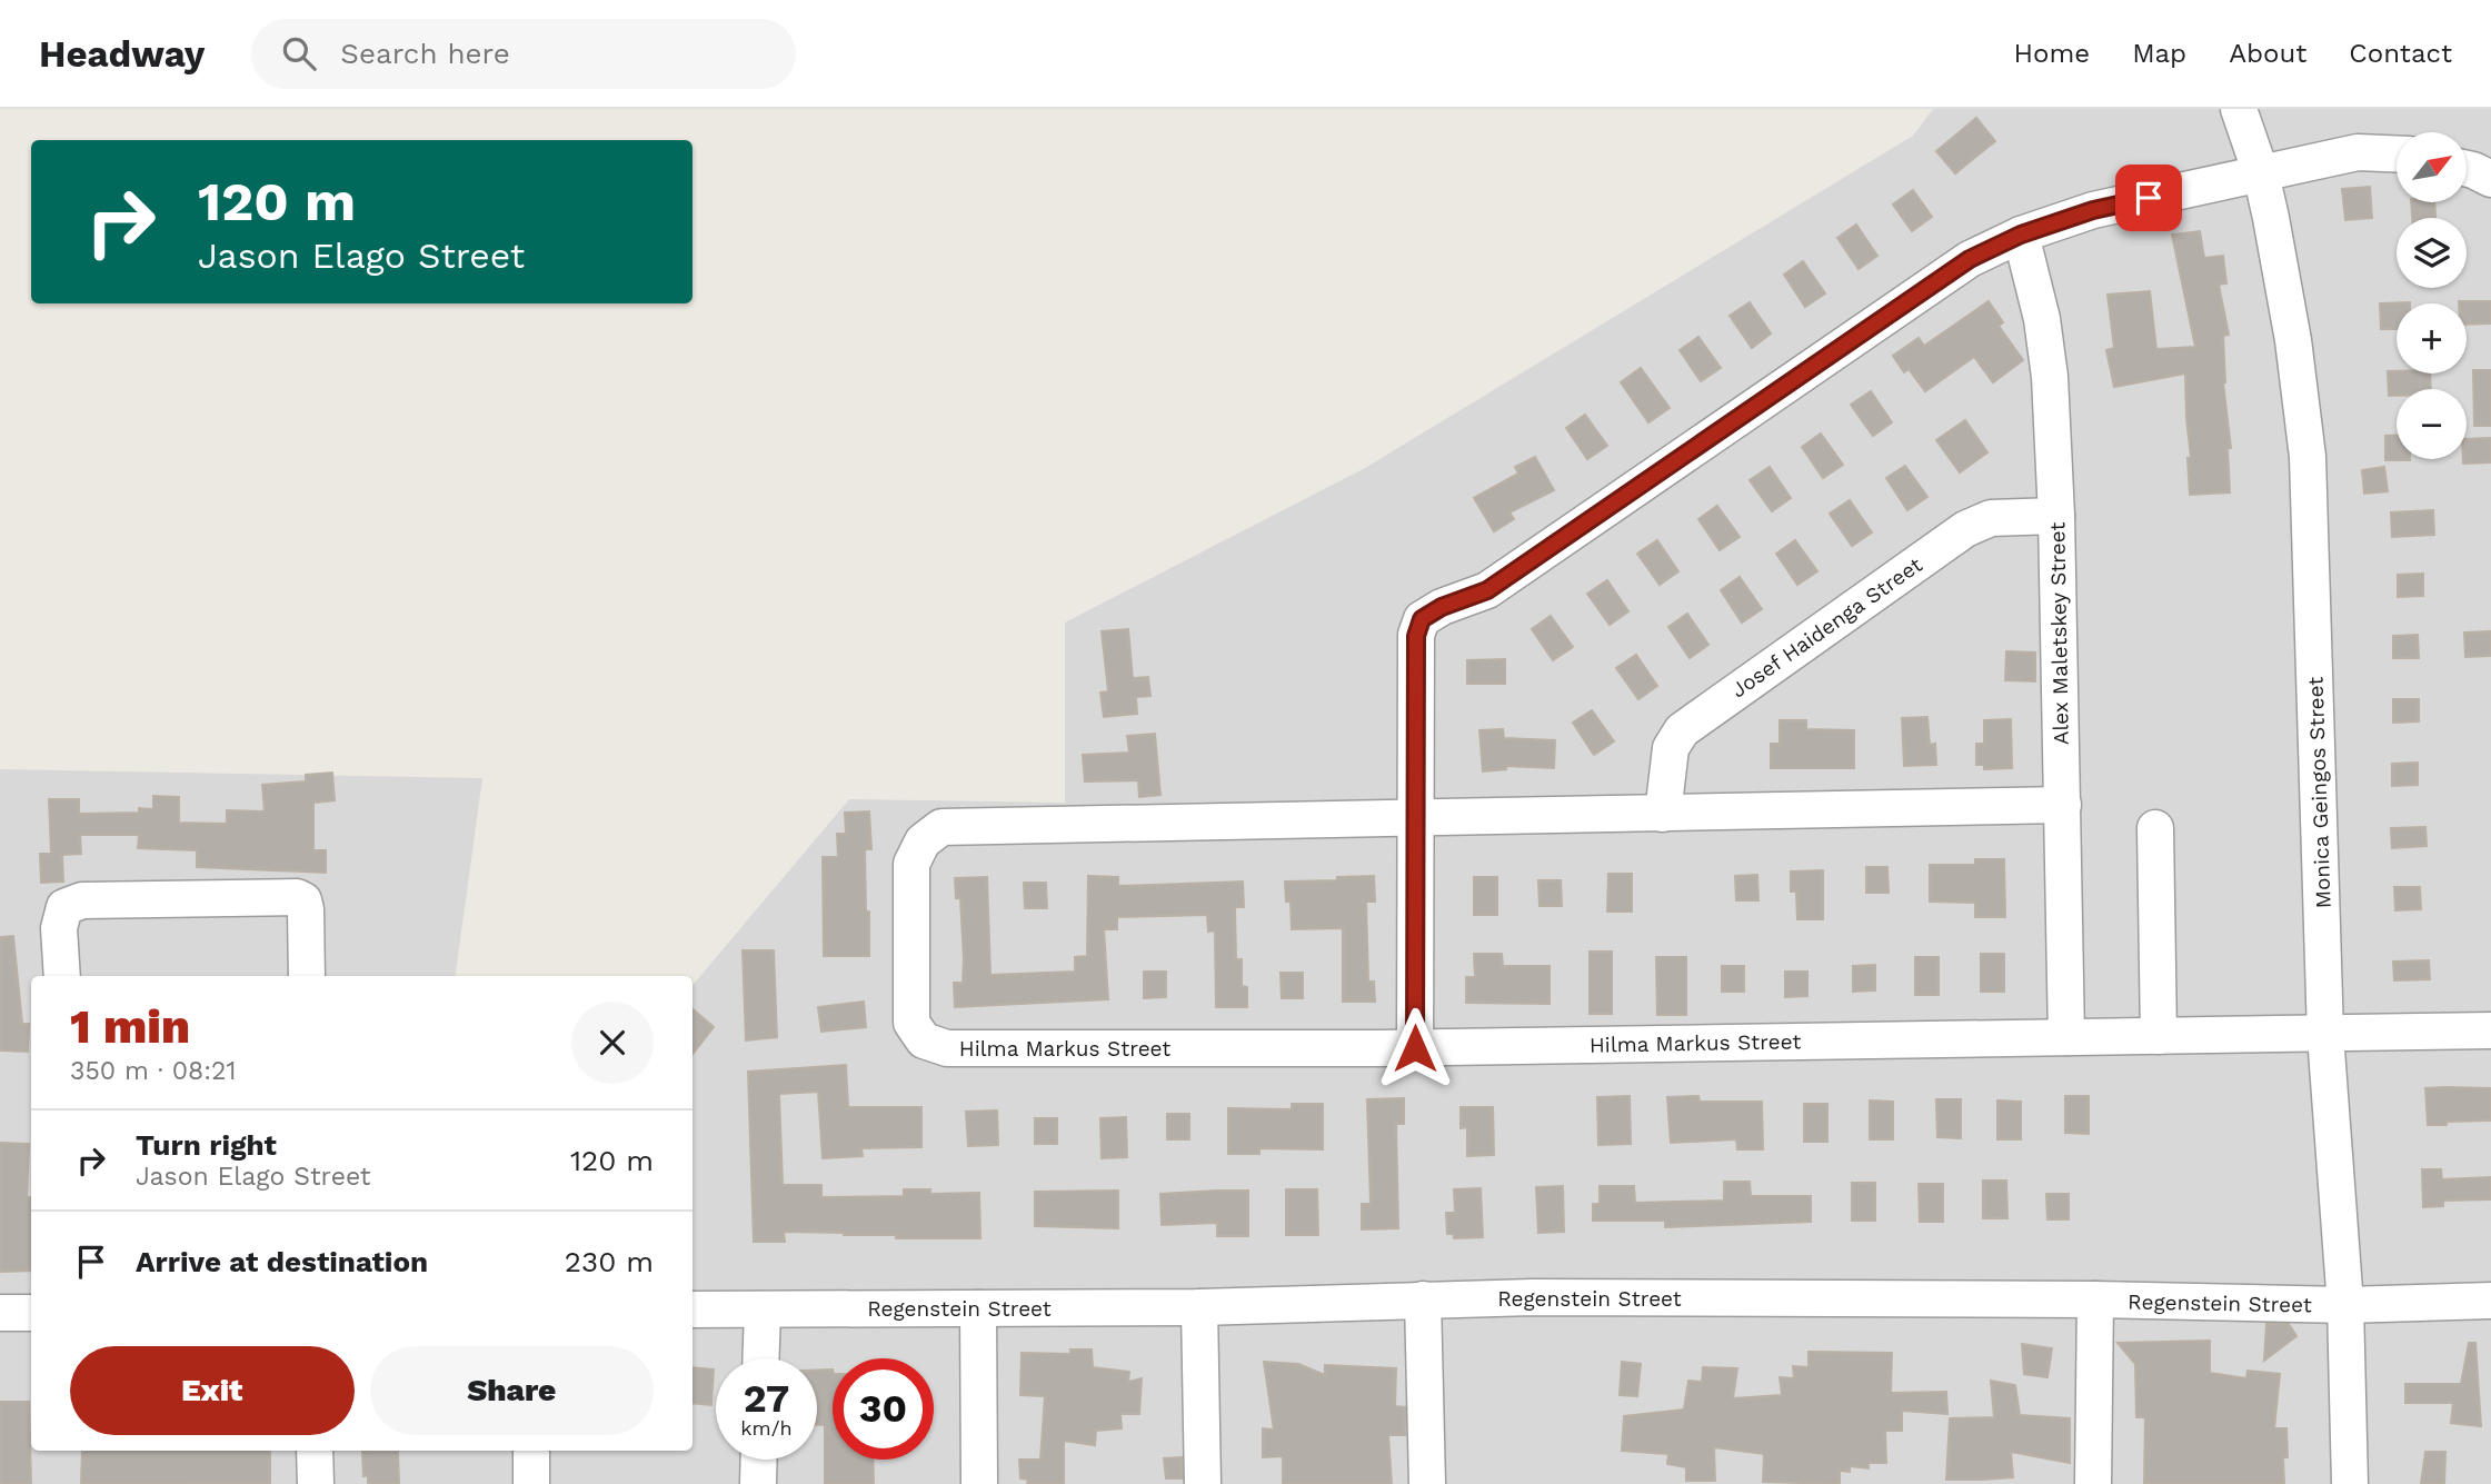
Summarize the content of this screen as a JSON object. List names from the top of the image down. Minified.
{"streets":{"street":["Josef Haidenga Street","Alex Maletskey Street","Monica Geingos Street","Hilma Markus Street","Regenstein Street"]},"crossings":[["Josef Haidenga Street","Alex Maletskey Street"],["Josef Haidenga Street","Hilma Markus Street"],["Alex Maletskey Street","Hilma Markus Street"],["Monica Geingos Street","Hilma Markus Street"],["Monica Geingos Street","Regenstein Street"]],"north":"top right","page":{"header":"Headway","search":"Search here","nav":["Home","Map","About","Contact"],"map_buttons":["+","−"],"turn":["120 m","Jason Elago Street"],"heading":["1 min","350 m · 08:21"],"list":[{"name":"Turn right","note":"Jason Elago Street","value":"120 m"},{"name":"Arrive at destination","value":"230 m"}],"buttons":["Exit","Share"],"speed":"27 km/h","limit":"30"}}
